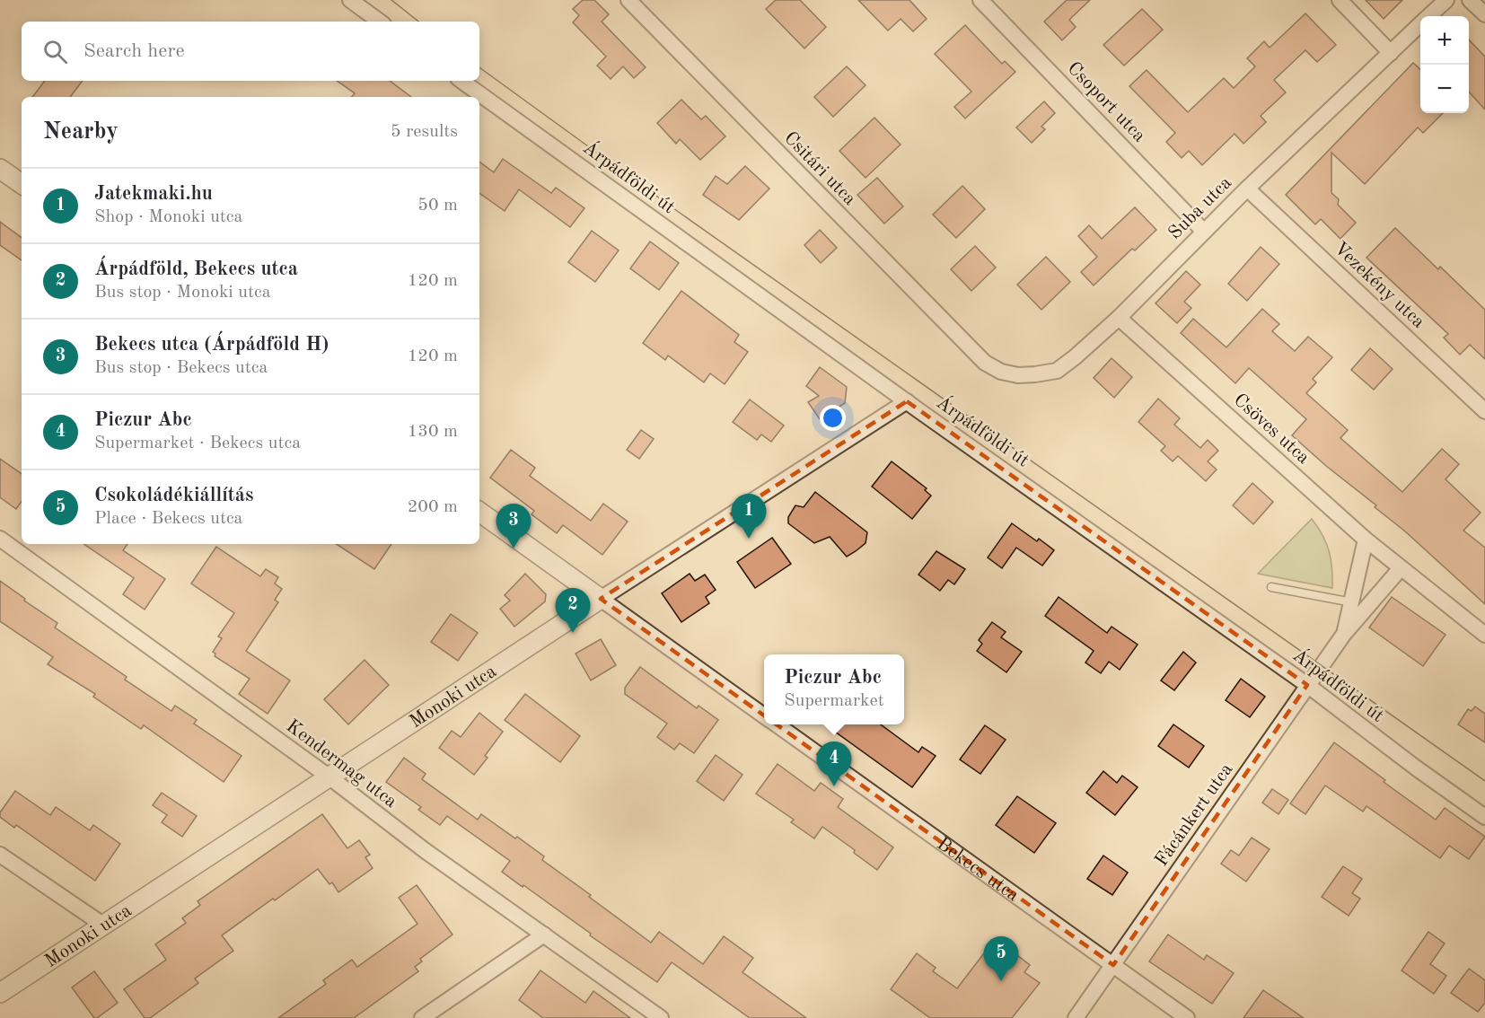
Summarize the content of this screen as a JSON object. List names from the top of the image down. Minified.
{"streets":{"street":["Csoport utca","Csitári utca","Árpádföldi út","Suba utca","Vezekény utca","Csöves utca","Monoki utca","Kendermag utca","Fácánkert utca","Bekecs utca"]},"crossings":[["Csoport utca","Suba utca"],["Csitári utca","Suba utca"],["Árpádföldi út","Monoki utca"],["Árpádföldi út","Fácánkert utca"],["Suba utca","Vezekény utca"],["Suba utca","Csöves utca"],["Csöves utca","Fácánkert utca"],["Monoki utca","Kendermag utca"],["Monoki utca","Bekecs utca"],["Fácánkert utca","Bekecs utca"]],"page":{"map_buttons":["+","−"],"search":"Search here","heading":["Nearby","5 results"],"list":[{"mark":"1","name":"Jatekmaki.hu","note":"Shop · Monoki utca","value":"50 m"},{"mark":"2","name":"Árpádföld, Bekecs utca","note":"Bus stop · Monoki utca","value":"120 m"},{"mark":"3","name":"Bekecs utca (Árpádföld H)","note":"Bus stop · Bekecs utca","value":"120 m"},{"mark":"4","name":"Piczur Abc","note":"Supermarket · Bekecs utca","value":"130 m"},{"mark":"5","name":"Csokoládékiállítás","note":"Place · Bekecs utca","value":"200 m"}],"pins":["1","3","2","4","5"],"popup":["Piczur Abc","Supermarket"]}}
